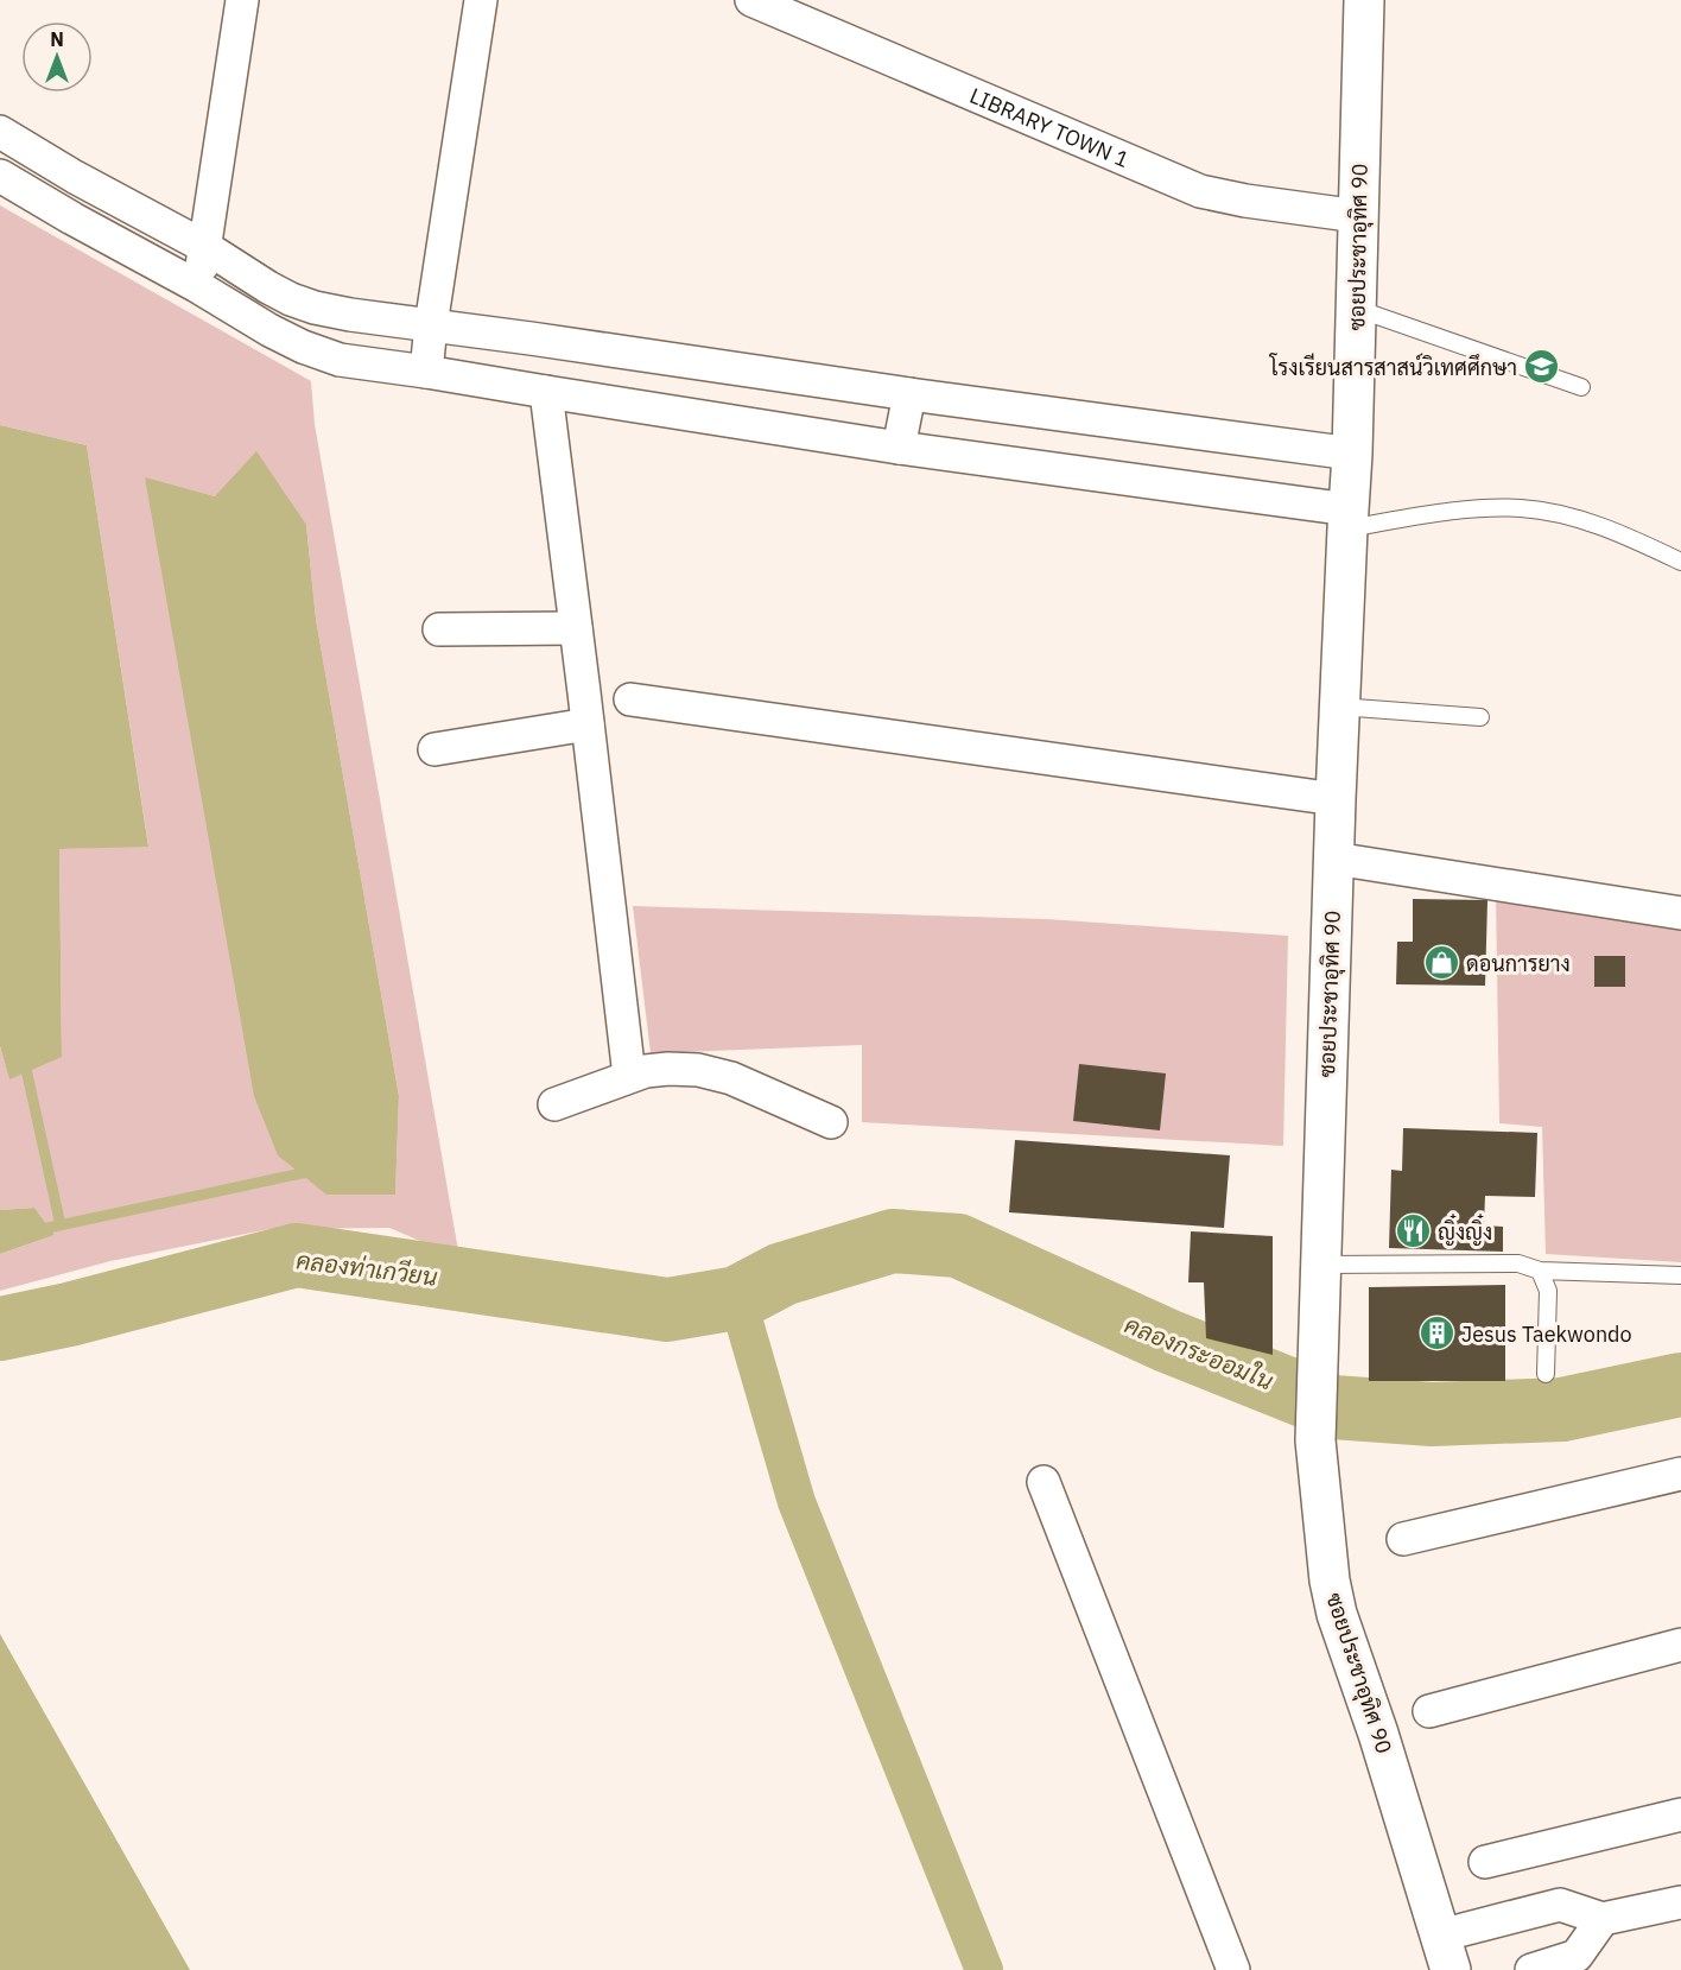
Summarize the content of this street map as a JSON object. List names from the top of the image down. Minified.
{"streets":{"street":["LIBRARY TOWN 1","ซอยประชาอุทิศ 90"]},"crossings":[["LIBRARY TOWN 1","ซอยประชาอุทิศ 90"]],"water":["คลองท่าเกวียน","คลองกระออมใน"],"places":{"school or university":["โรงเรียนสารสาสน์วิเทศศึกษา"],"shop":["ดอนการยาง"],"restaurant":["ญิ๋งญิ๋ง"],"building":["Jesus Taekwondo"]},"north":"top"}
